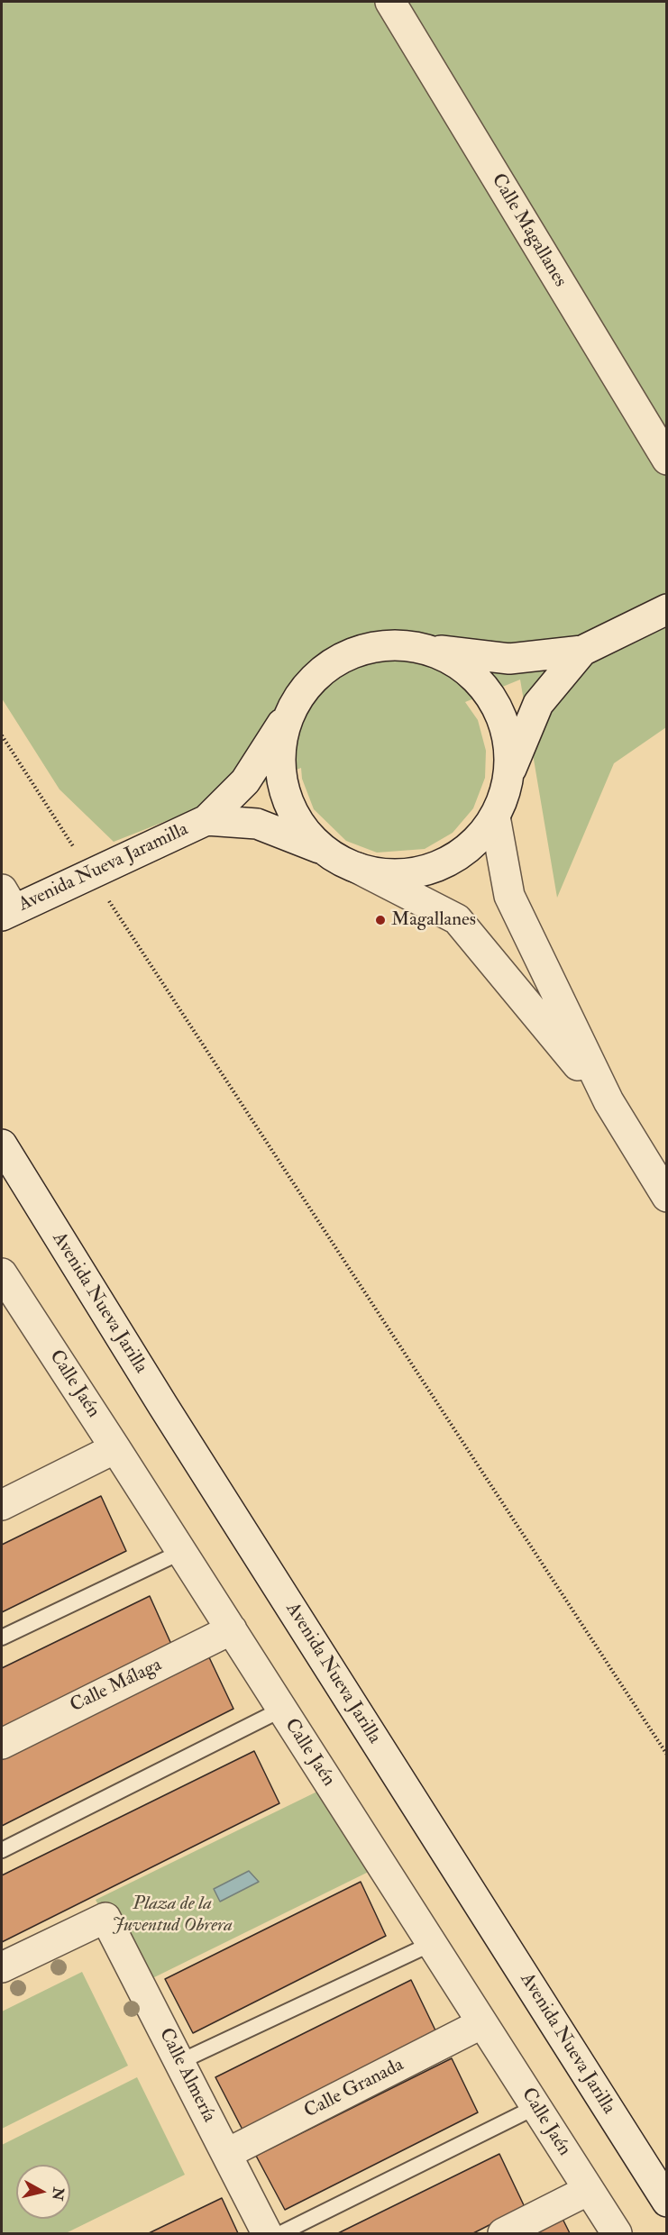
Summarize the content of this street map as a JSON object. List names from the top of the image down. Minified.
{"streets":{"street":["Calle Magallanes","Avenida Nueva Jaramilla","Avenida Nueva Jarilla","Calle Jaén","Calle Málaga","Calle Almería","Calle Granada"]},"crossings":[["Calle Jaén","Calle Málaga"],["Calle Jaén","Calle Granada"],["Calle Almería","Calle Granada"]],"parks":["Plaza de la Juventud Obrera"],"places":["Magallanes"],"north":"right"}
